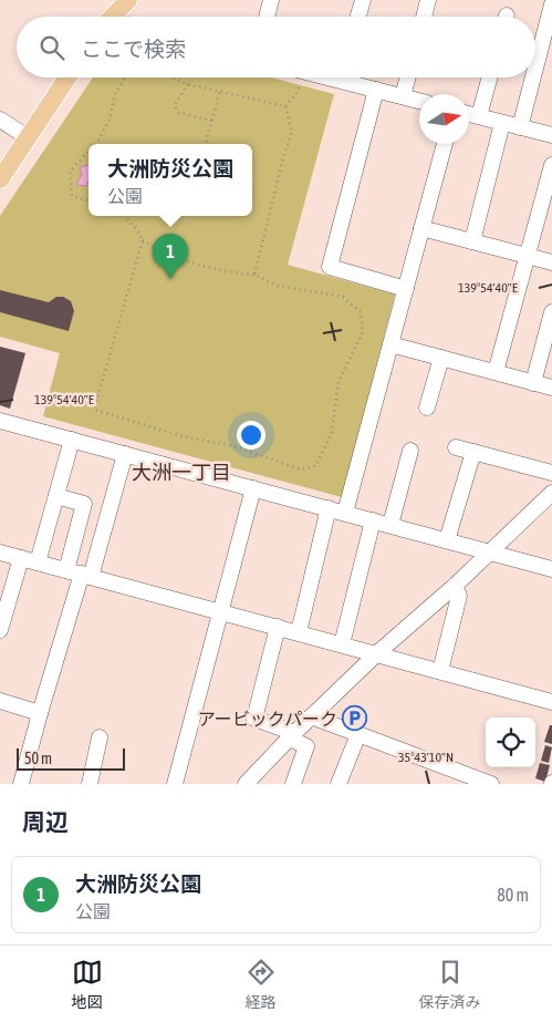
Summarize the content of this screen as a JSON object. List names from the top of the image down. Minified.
{"districts":["大洲一丁目"],"places":{"parking":["アービックパーク"]},"scale_bar":"50 m","north":"right","page":{"search":"ここで検索","popup":["大洲防災公園","公園"],"pins":"1","scale":"50 m","heading":"周辺","list":[{"mark":"1","name":"大洲防災公園","note":"公園","value":"80 m"}],"nav":["地図","経路","保存済み"]},"coordinates":["139°54'40\"E","35°43'10\"N"]}
